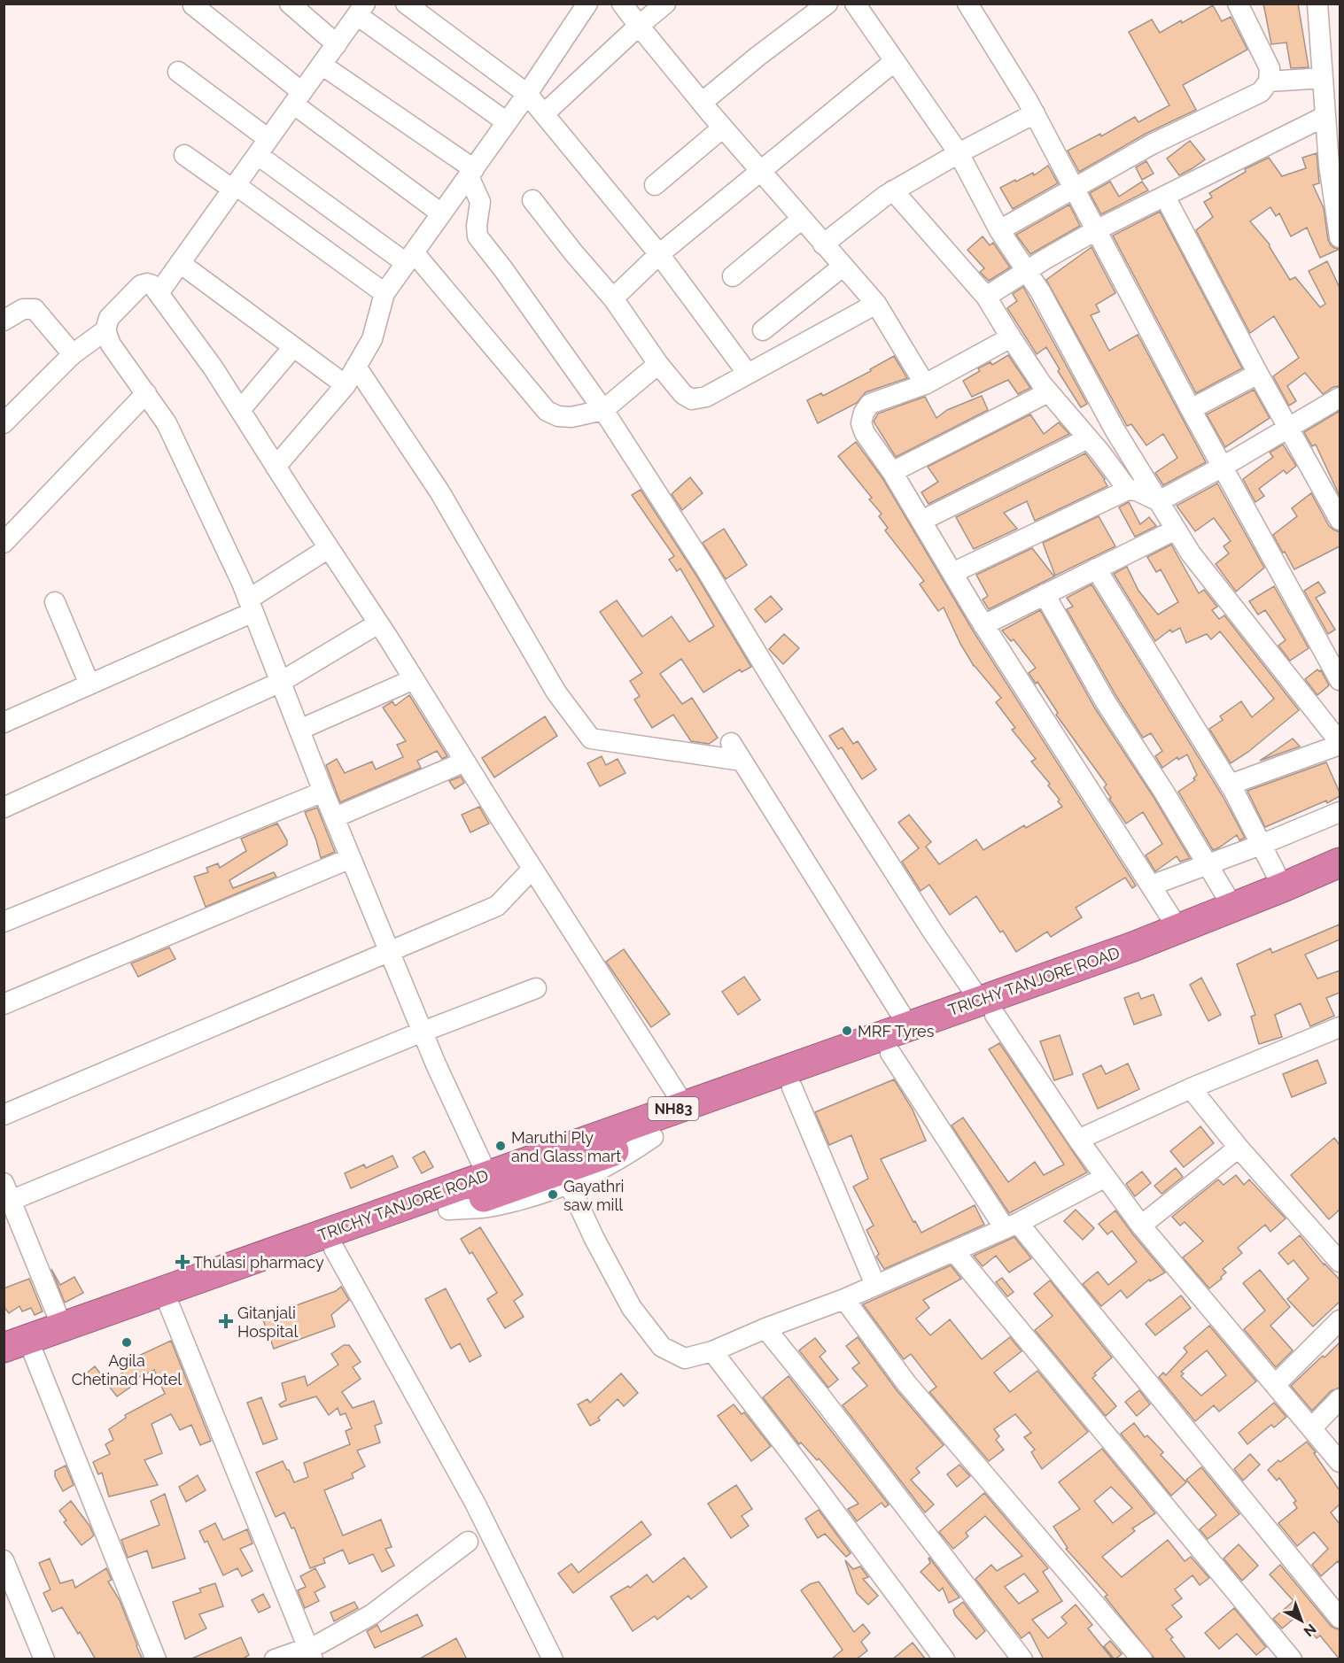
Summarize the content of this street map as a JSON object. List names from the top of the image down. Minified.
{"streets":{"highway":["TRICHY TANJORE ROAD","NH83"]},"places":{"other":["MRF Tyres","Maruthi Ply and Glass mart","Gayathri saw mill","Agila Chetinad Hotel"],"health":["Thulasi pharmacy","Gitanjali Hospital"]},"north":"bottom right"}
